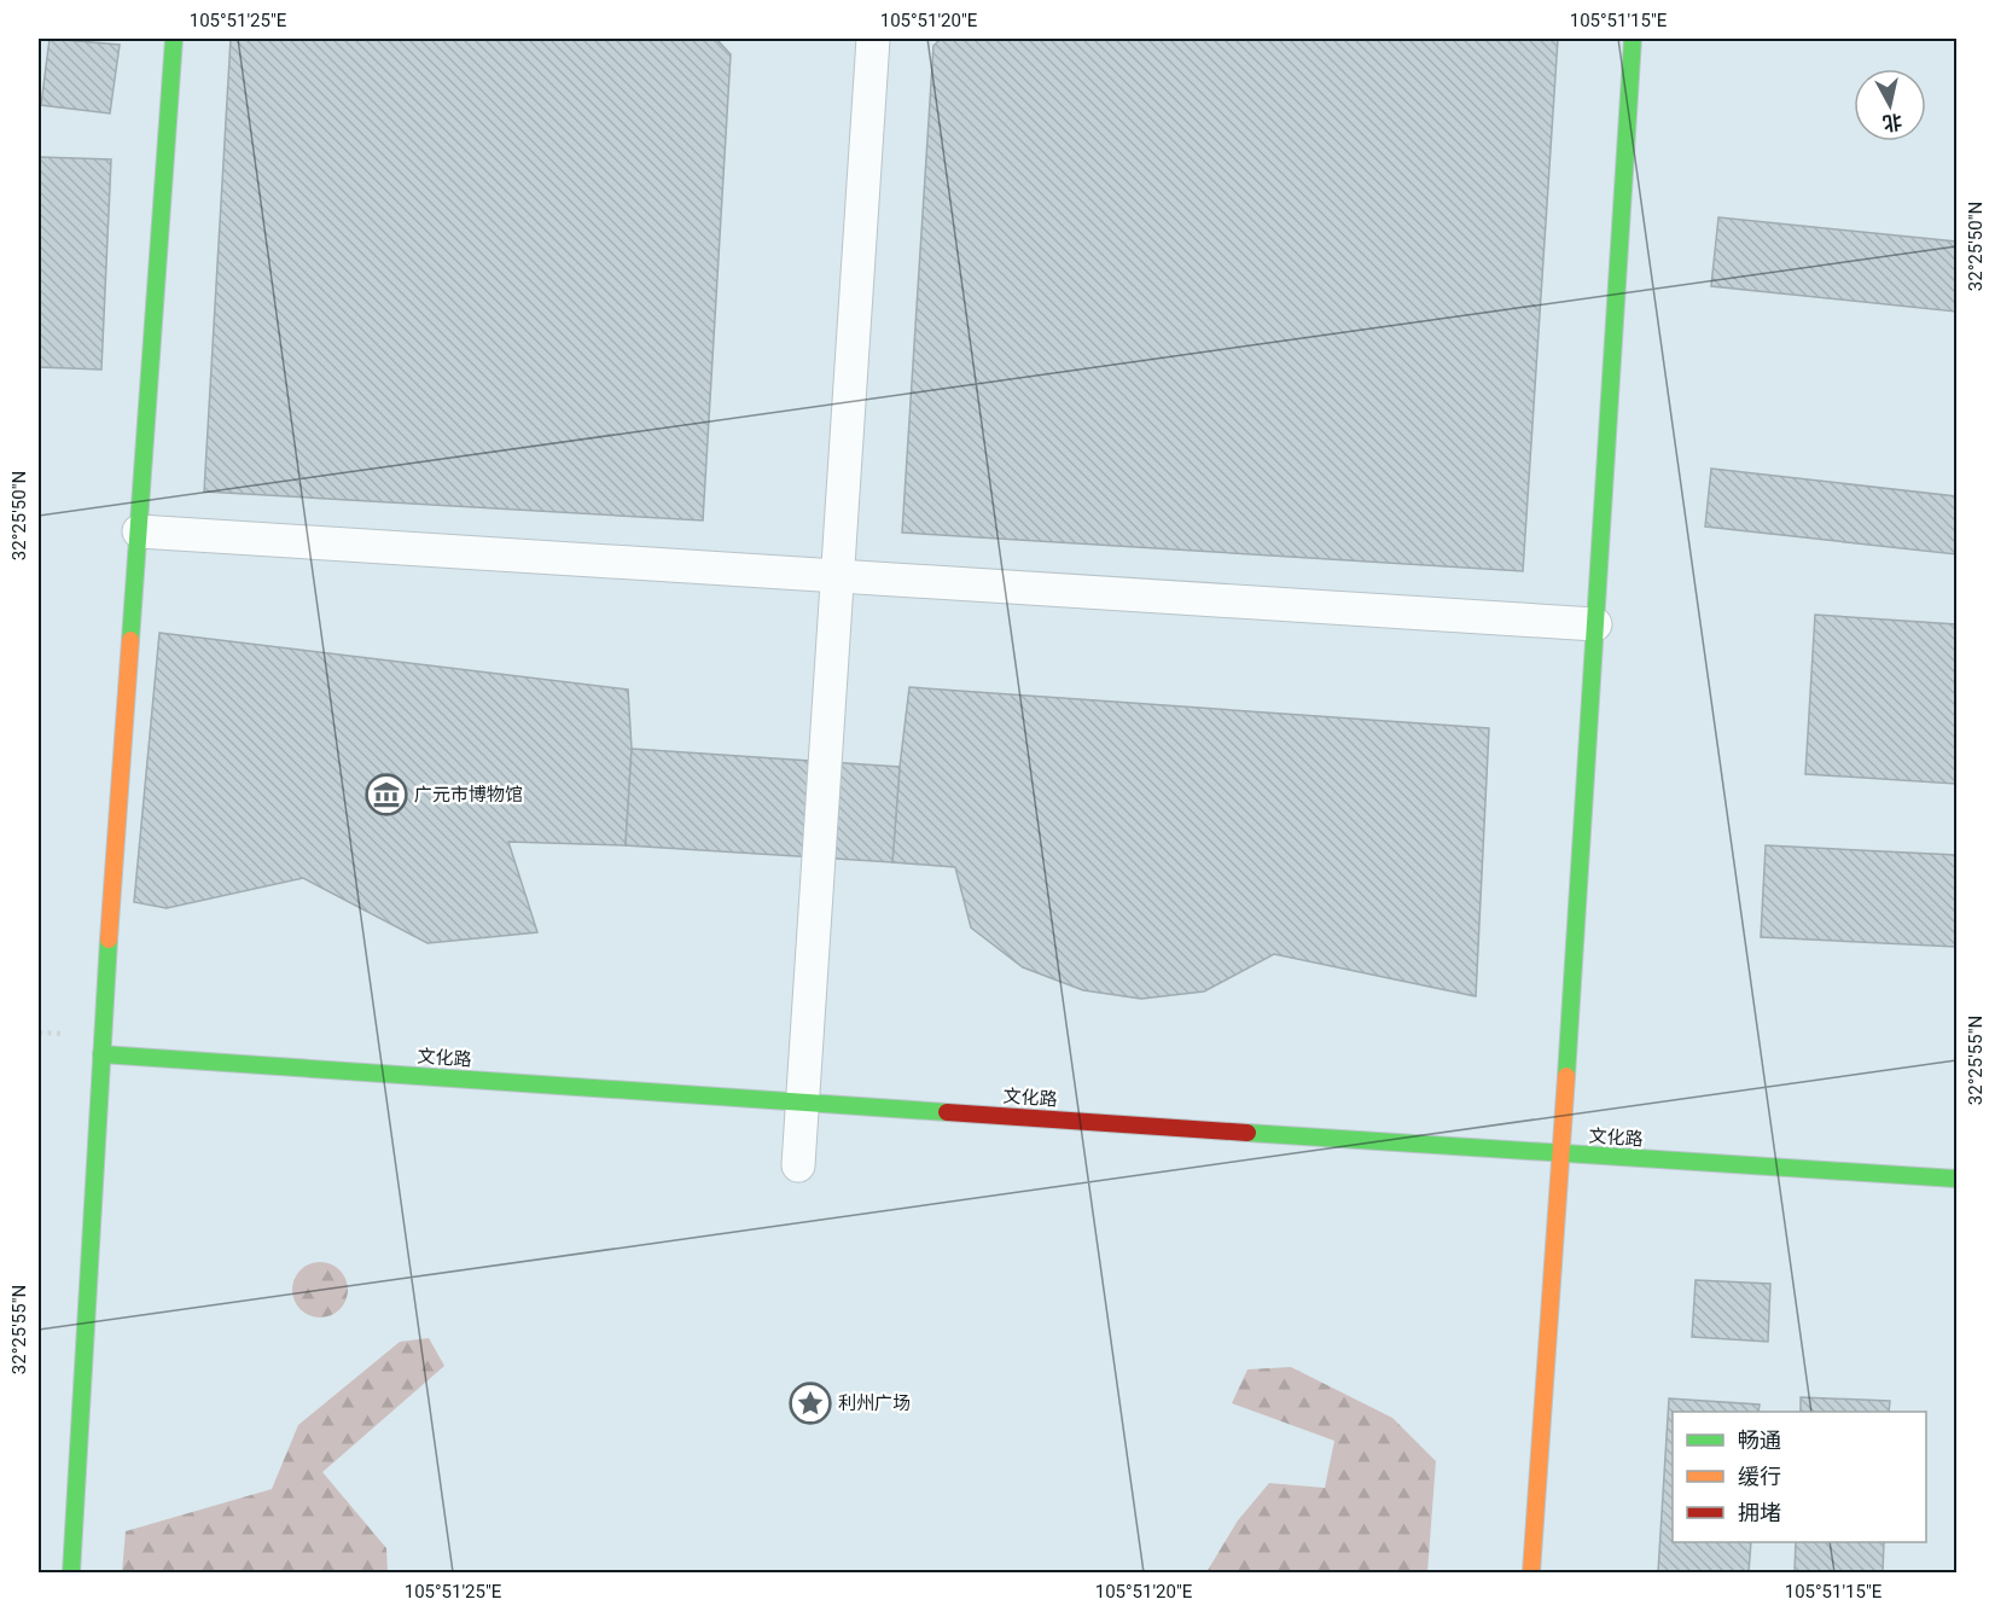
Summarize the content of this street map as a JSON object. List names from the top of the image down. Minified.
{"streets":{"street":["文化路"]},"places":{"museum":["广元市博物馆"],"place":["利州广场"]},"legend":["畅通","缓行","拥堵"],"north":"bottom","coordinates":["105°51'25\"E","105°51'20\"E","105°51'15\"E","32°25'50\"N","32°25'55\"N"]}
